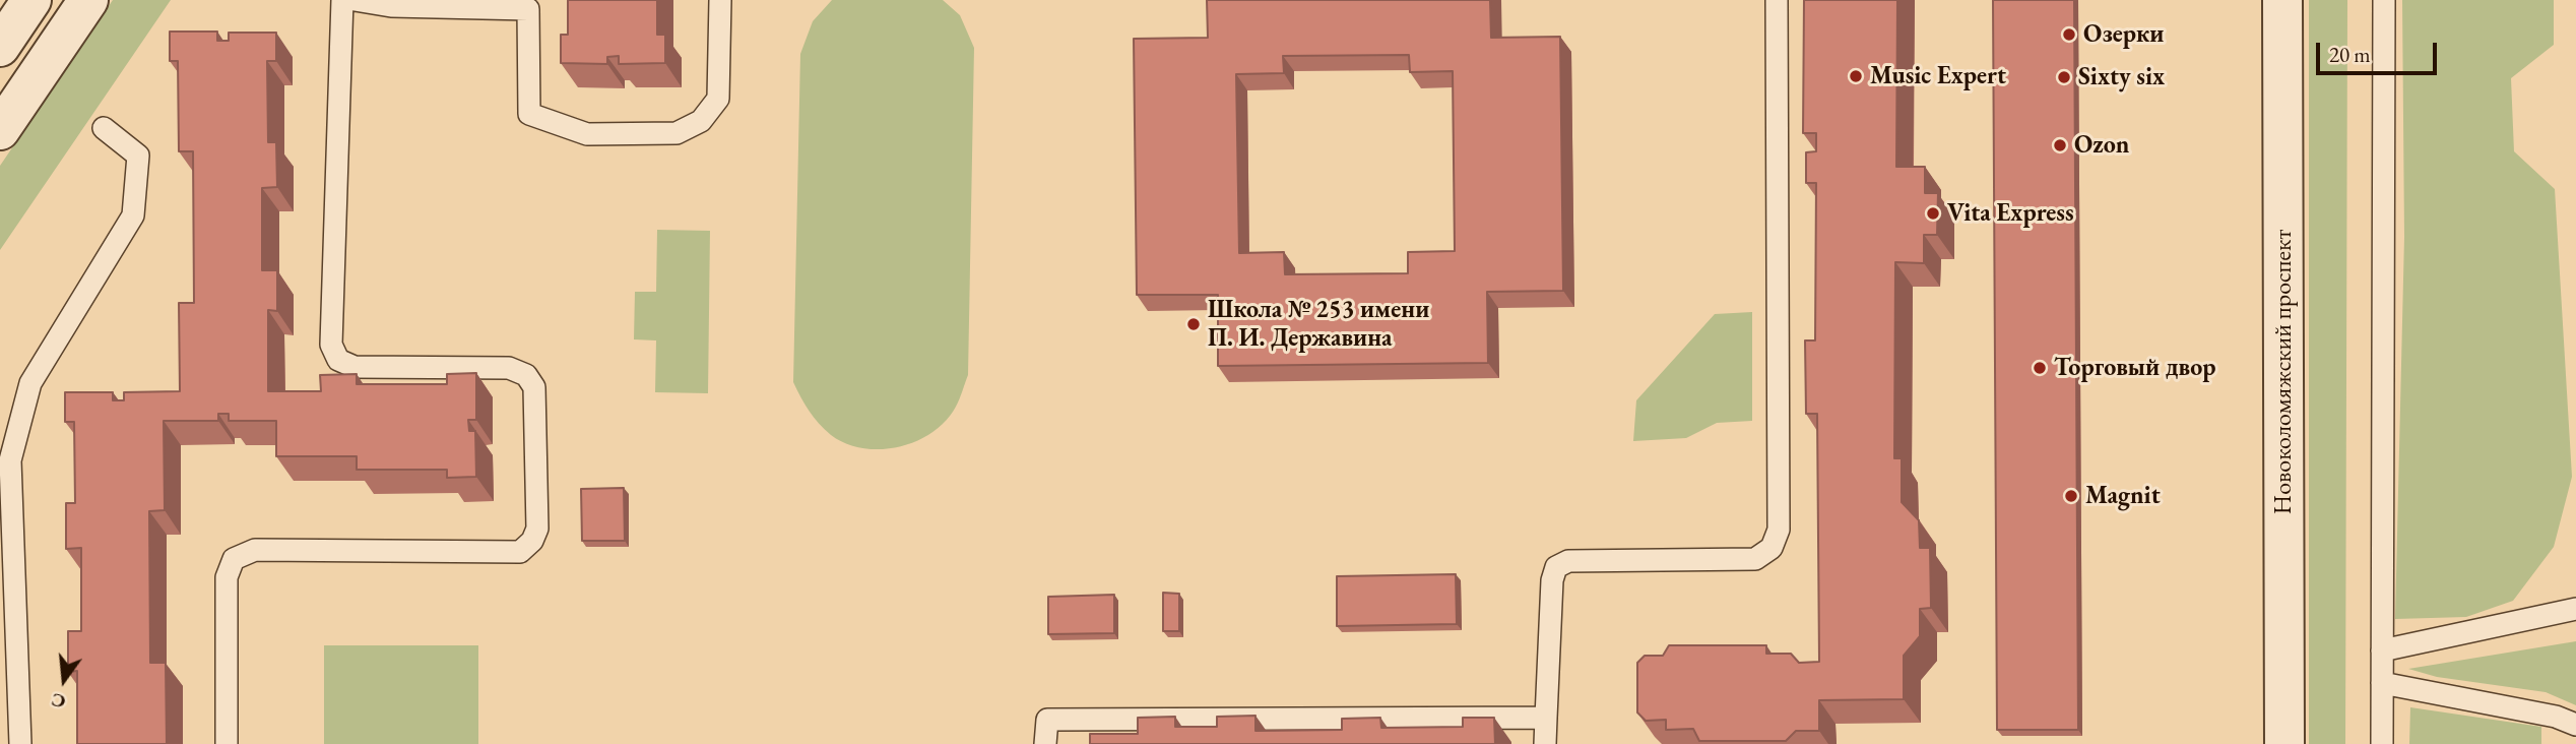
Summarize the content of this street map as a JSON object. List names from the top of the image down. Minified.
{"streets":{"street":["Новоколомяжский проспект"]},"places":["Озерки","Music Expert","Sixty six","Ozon","Vita Express","Школа № 253 имени П. И. Державина","Торговый двор","Magnit"],"scale_bar":"20 m","north":"bottom"}
